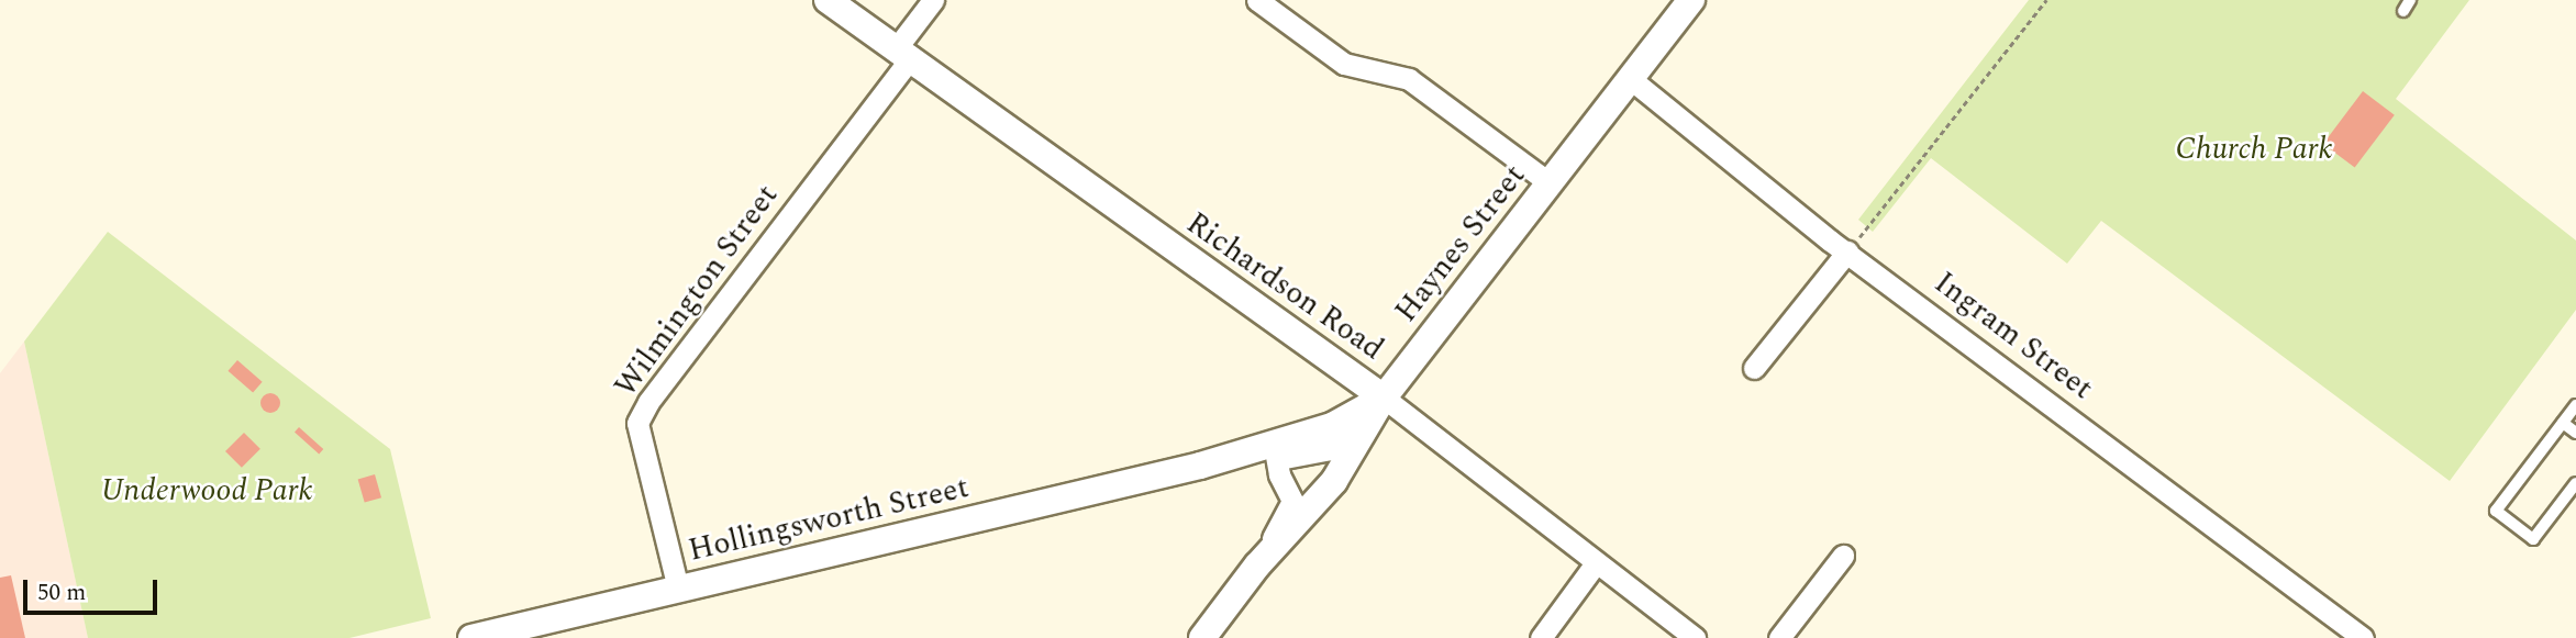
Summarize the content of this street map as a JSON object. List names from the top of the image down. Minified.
{"streets":{"street":["Haynes Street","Richardson Road","Wilmington Street","Ingram Street","Hollingsworth Street"]},"crossings":[["Haynes Street","Richardson Road"],["Haynes Street","Ingram Street"],["Haynes Street","Hollingsworth Street"],["Richardson Road","Wilmington Street"],["Richardson Road","Hollingsworth Street"],["Wilmington Street","Hollingsworth Street"]],"parks":["Church Park","Underwood Park"],"scale_bar":"50 m"}
